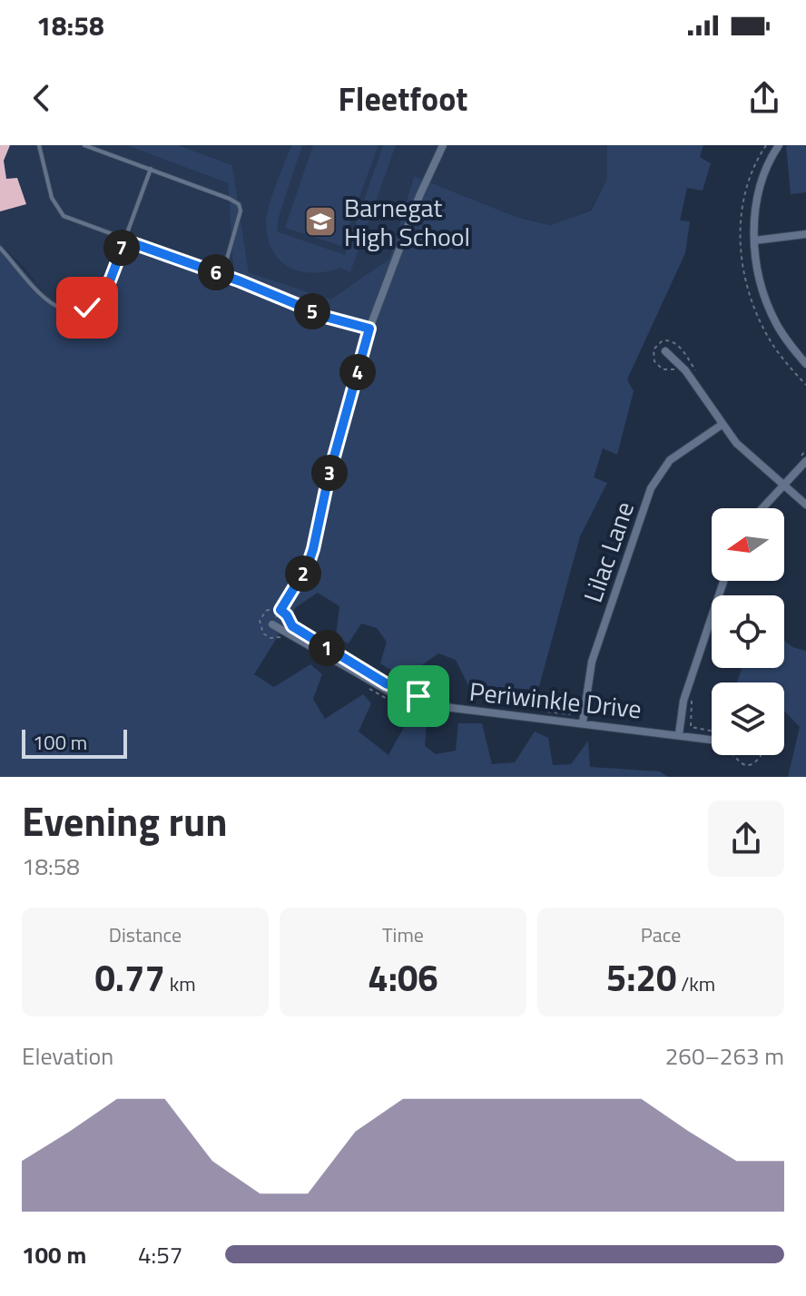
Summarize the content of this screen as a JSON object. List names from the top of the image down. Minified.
{"streets":{"street":["Lilac Lane","Periwinkle Drive"]},"crossings":[["Lilac Lane","Periwinkle Drive"]],"places":{"school or university":["Barnegat High School"]},"scale_bar":"100 m","north":"left","page":{"status":"18:58","header":"Fleetfoot","pins":["7","6","5","4","3","2","1"],"scale":"100 m","heading":["Evening run","18:58"],"stats":[["Distance","0.77 km"],["Time","4:06"],["Pace","5:20 /km"]],"chart":["Elevation","260–263 m"],"list":[{"name":"100 m","note":"4:57"}]}}
